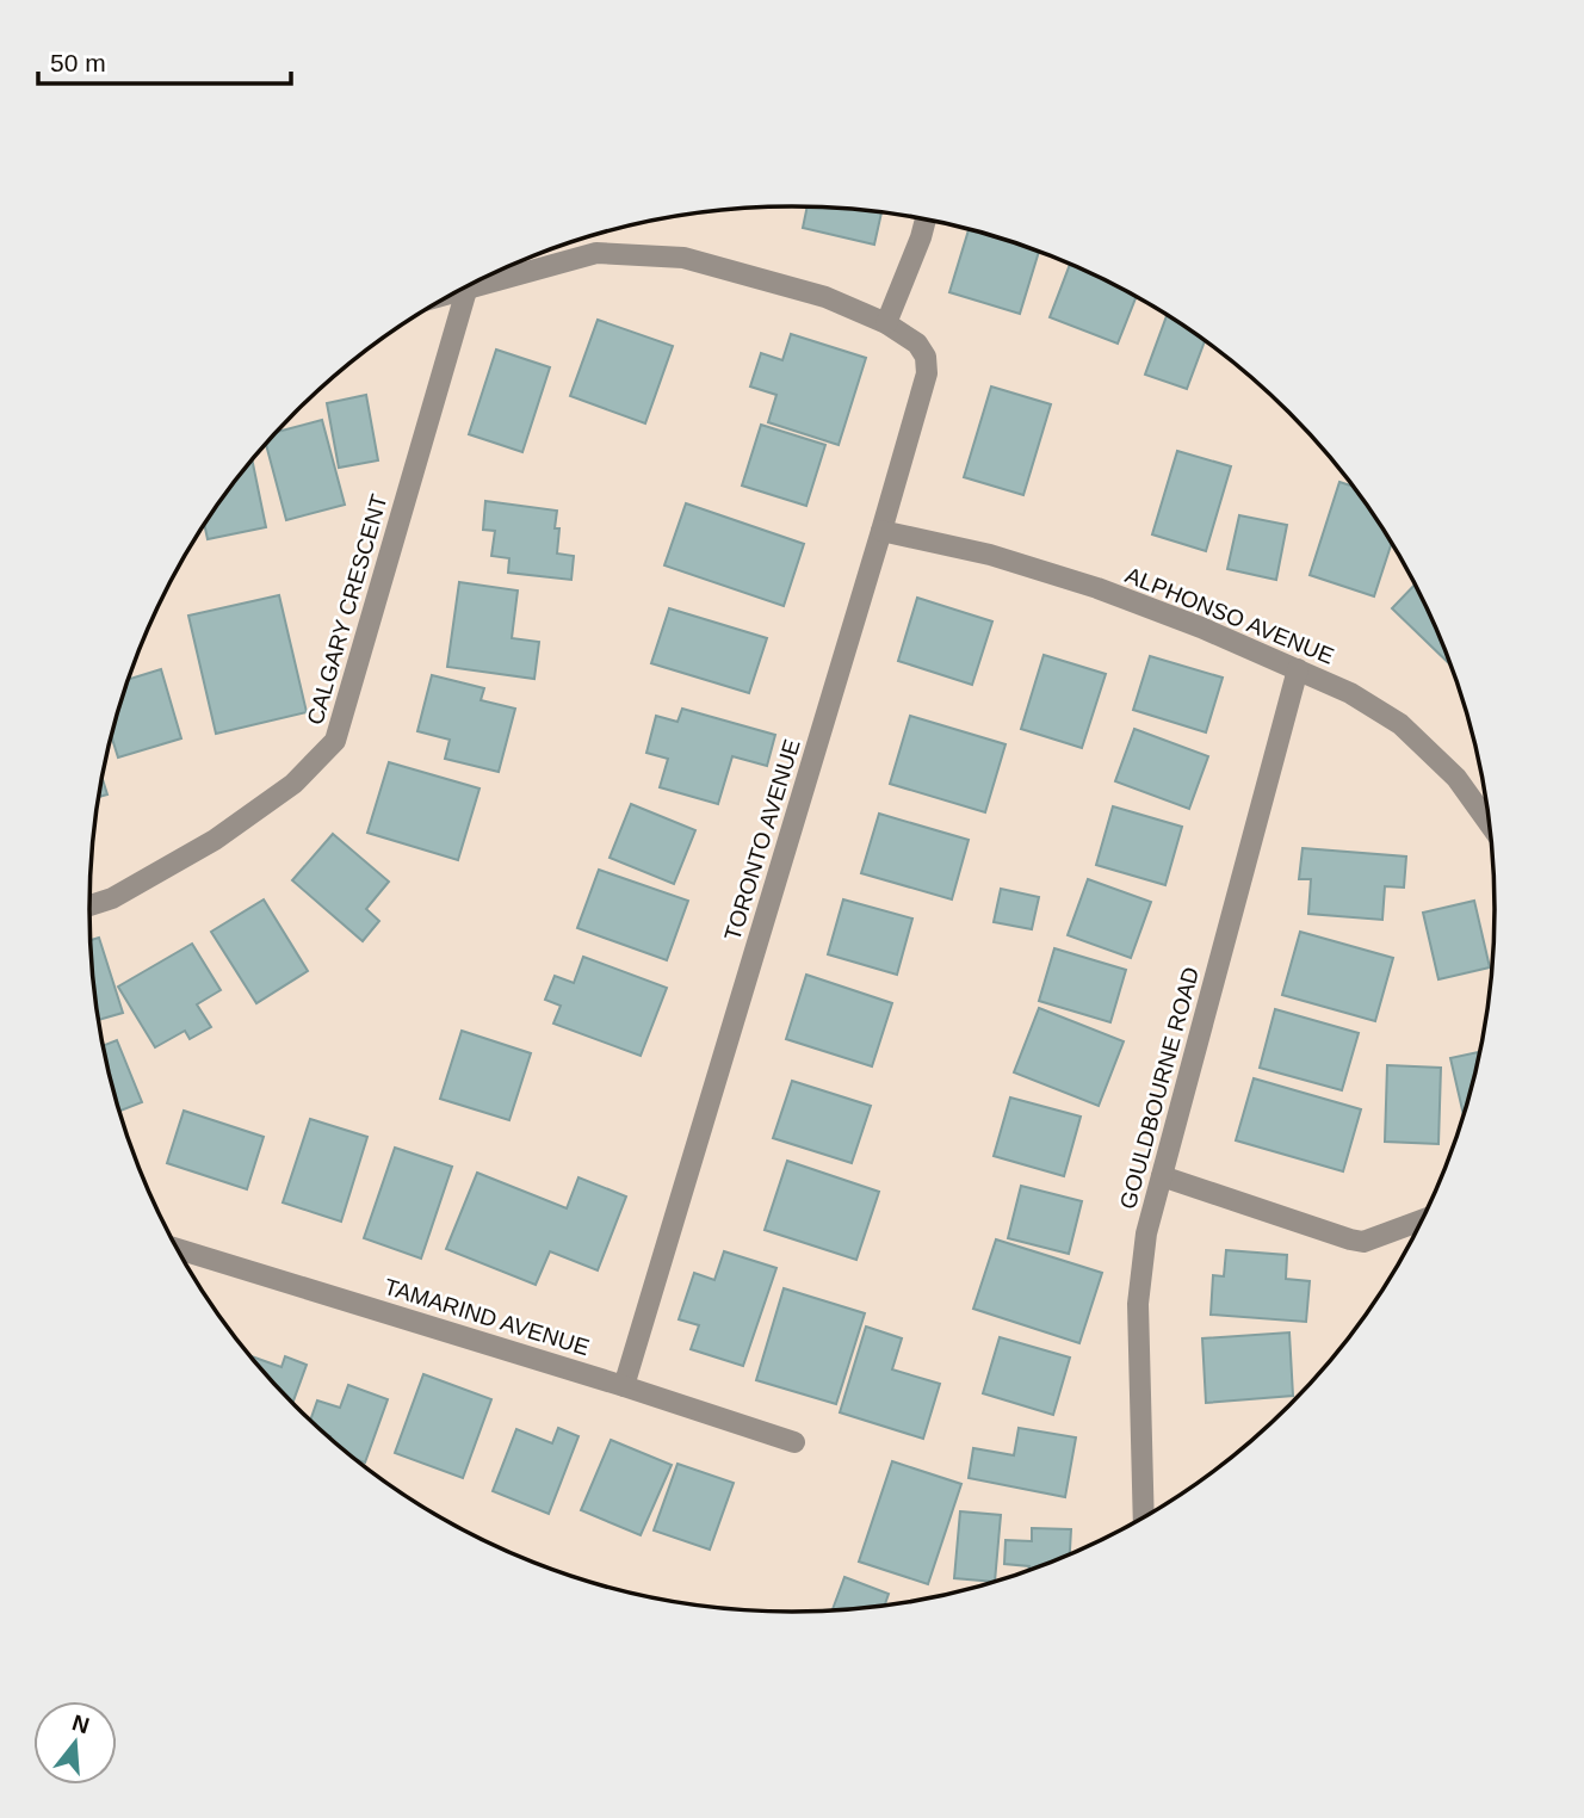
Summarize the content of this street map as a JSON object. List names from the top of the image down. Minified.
{"streets":{"street":["CALGARY CRESCENT","ALPHONSO AVENUE","TORONTO AVENUE","GOULDBOURNE ROAD","TAMARIND AVENUE"]},"crossings":[["ALPHONSO AVENUE","TORONTO AVENUE"],["ALPHONSO AVENUE","GOULDBOURNE ROAD"],["TORONTO AVENUE","TAMARIND AVENUE"]],"scale_bar":"50 m","north":"top"}
